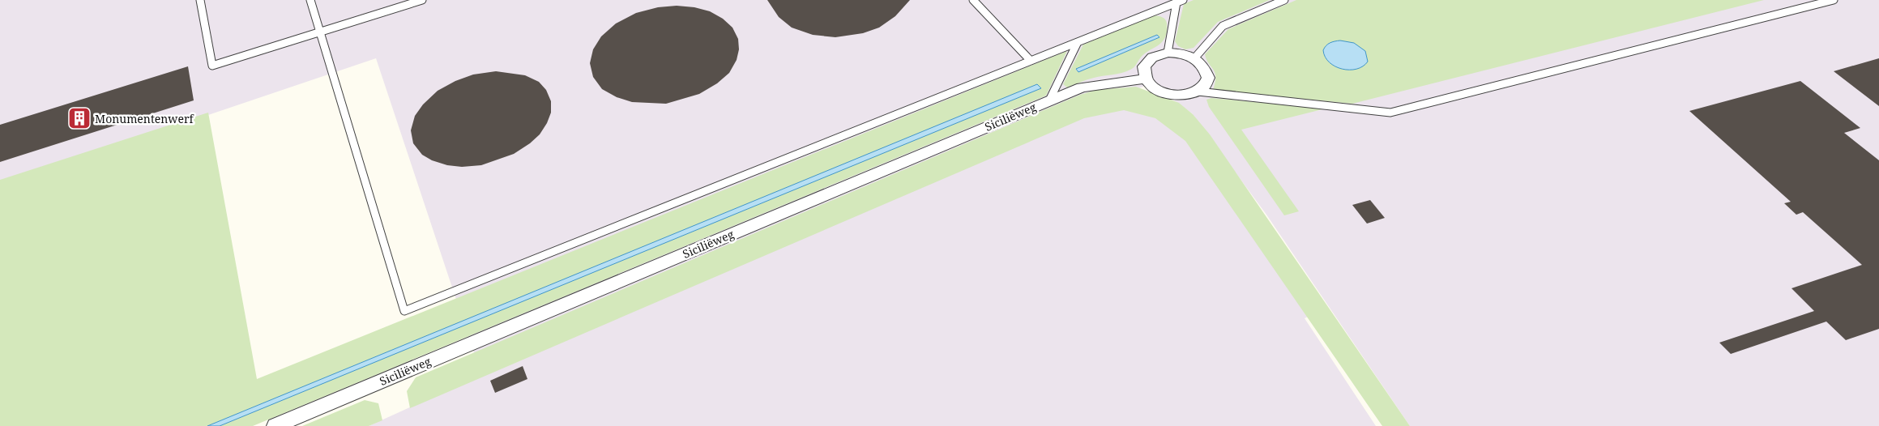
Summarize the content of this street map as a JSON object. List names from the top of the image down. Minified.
{"streets":{"street":["Siciliëweg"]},"places":{"building":["Monumentenwerf"]}}
